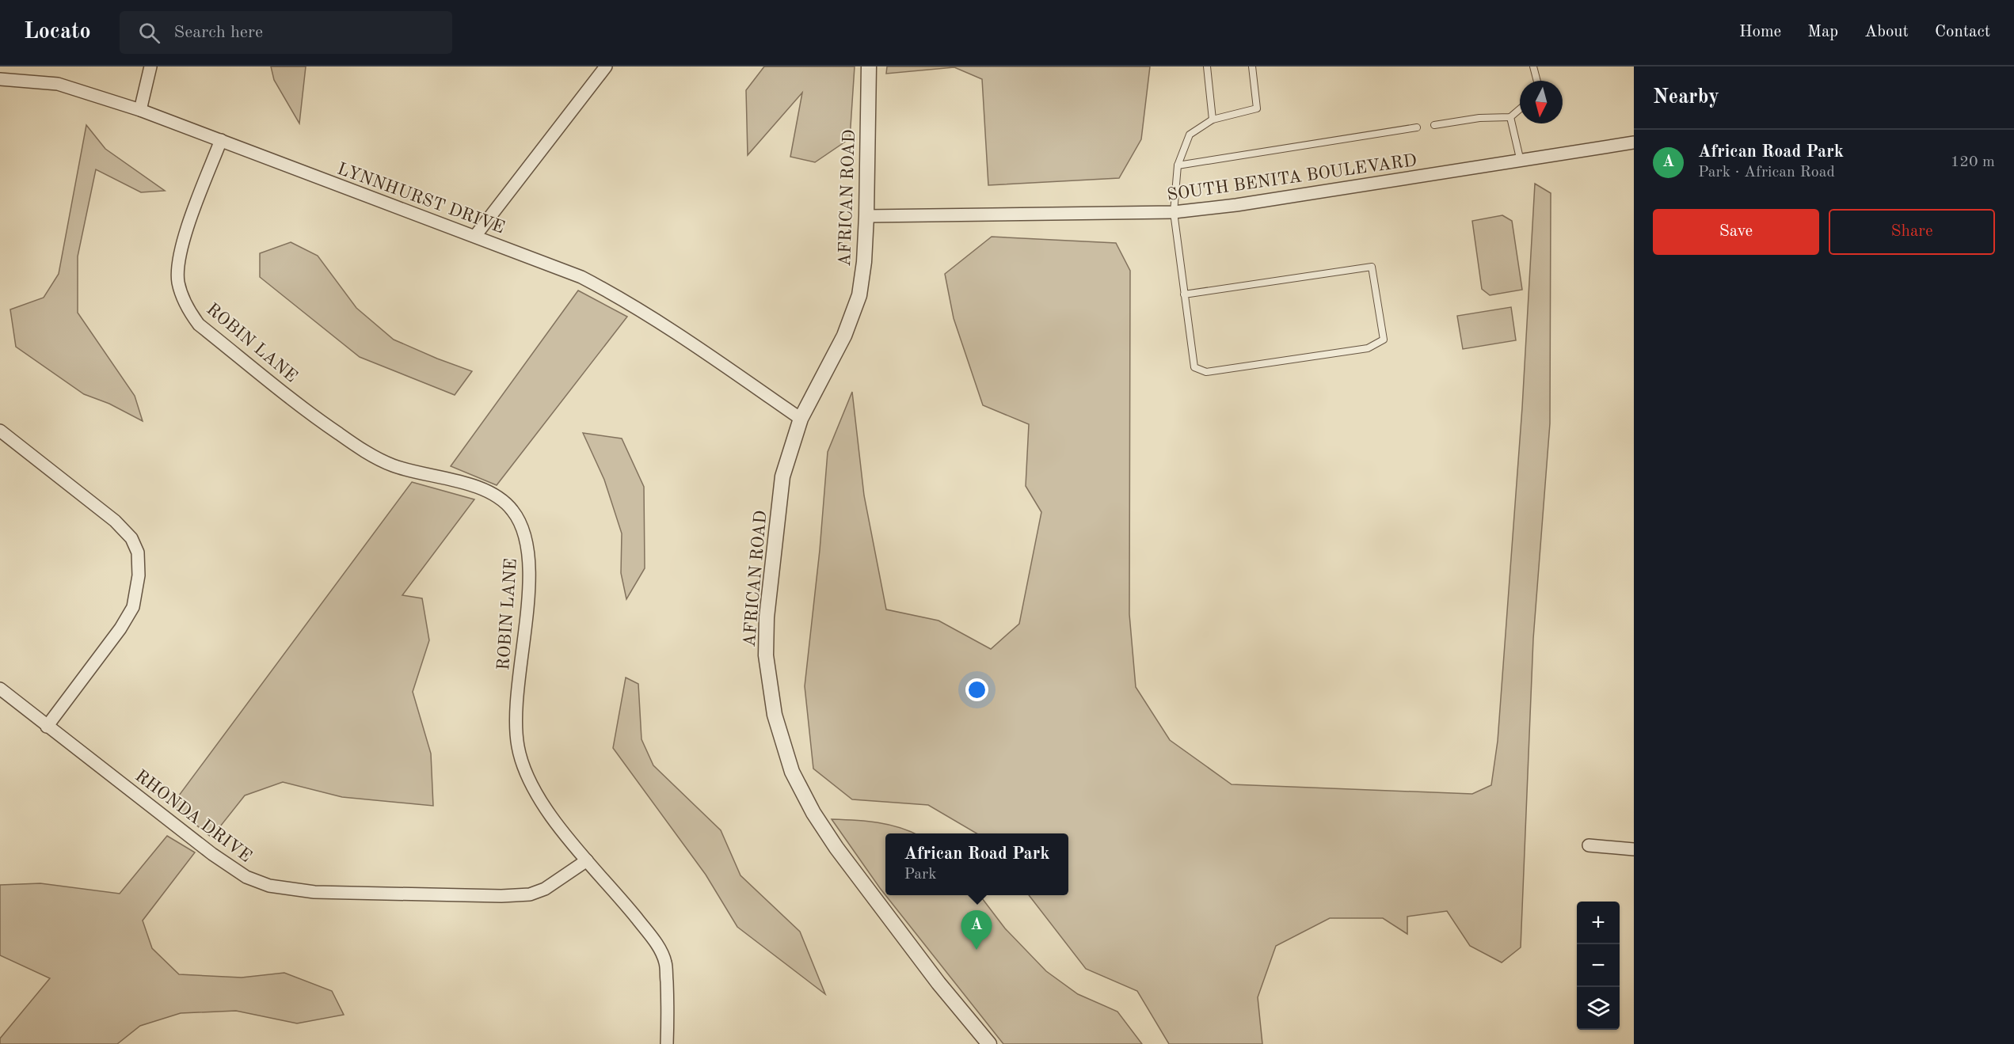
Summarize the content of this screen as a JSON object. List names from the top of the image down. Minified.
{"streets":{"street":["SOUTH BENITA BOULEVARD","LYNNHURST DRIVE","AFRICAN ROAD","ROBIN LANE","RHONDA DRIVE"]},"crossings":[["SOUTH BENITA BOULEVARD","AFRICAN ROAD"],["LYNNHURST DRIVE","AFRICAN ROAD"],["LYNNHURST DRIVE","ROBIN LANE"],["ROBIN LANE","RHONDA DRIVE"]],"north":"bottom","page":{"header":"Locato","search":"Search here","nav":["Home","Map","About","Contact"],"heading":"Nearby","list":[{"mark":"A","name":"African Road Park","note":"Park · African Road","value":"120 m"}],"buttons":["Save","Share"],"popup":["African Road Park","Park"],"map_buttons":["+","−"],"pins":"A"}}
